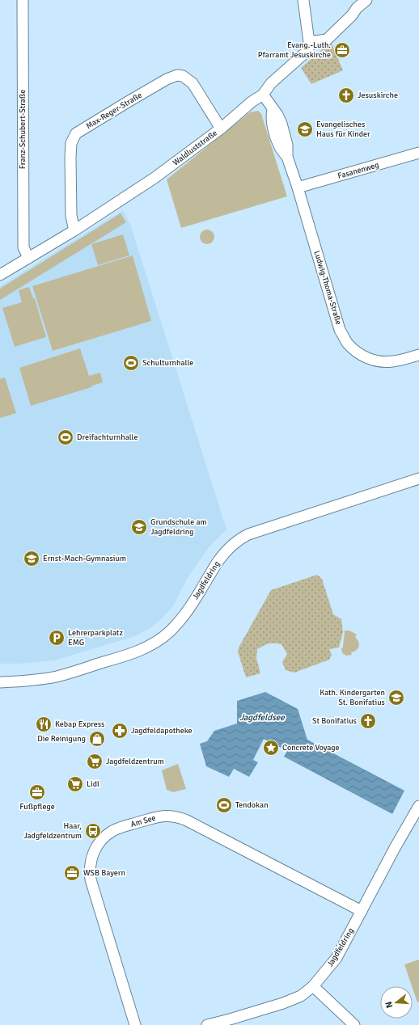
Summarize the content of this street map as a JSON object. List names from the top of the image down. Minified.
{"streets":{"street":["Max-Reger-Straße","Franz-Schubert-Straße","Waldluststraße","Fasanenweg","Ludwig-Thoma-Straße","Jagdfeldring","Am See"]},"crossings":[["Max-Reger-Straße","Waldluststraße"],["Franz-Schubert-Straße","Waldluststraße"],["Waldluststraße","Ludwig-Thoma-Straße"],["Fasanenweg","Ludwig-Thoma-Straße"],["Jagdfeldring","Am See"]],"water":["Jagdfeldsee"],"places":{"office":["Evang.-Luth. Pfarramt Jesuskirche","Fußpflege","WSB Bayern"],"church":["Jesuskirche","St Bonifatius"],"school or university":["Evangelisches Haus für Kinder","Grundschule am Jagdfeldring","Ernst-Mach-Gymnasium","Kath. Kindergarten St. Bonifatius"],"sports":["Schulturnhalle","Dreifachturnhalle","Tendokan"],"parking":["Lehrerparkplatz EMG"],"restaurant":["Kebap Express"],"pharmacy":["Jagdfeldapotheke"],"shop":["Die Reinigung"],"place":["Concrete Voyage"],"supermarket":["Jagdfeldzentrum","Lidl"],"bus stop":["Haar, Jadgfeldzentrum"]},"north":"left"}
